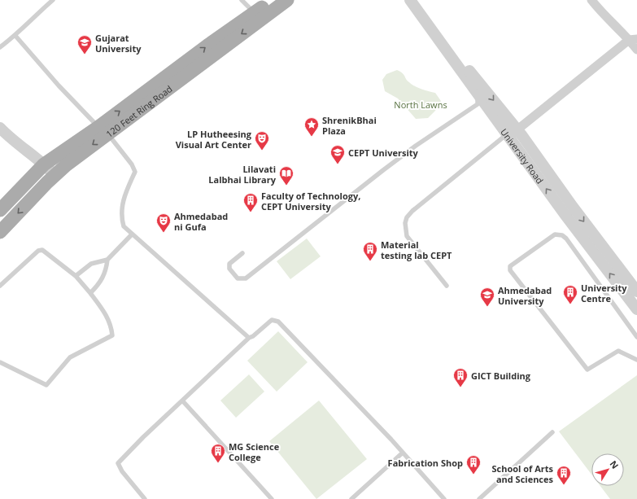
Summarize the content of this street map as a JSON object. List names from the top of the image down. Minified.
{"streets":{"main road":["120 Feet Ring Road"],"street":["University Road"]},"parks":["North Lawns"],"places":{"school or university":["Gujarat University","CEPT University","Ahmedabad University"],"place":["ShrenikBhai Plaza"],"theatre":["LP Hutheesing Visual Art Center","Ahmedabad ni Gufa"],"library":["Lilavati Lalbhai Library"],"building":["Faculty of Technology, CEPT University","Material testing lab CEPT","University Centre","GICT Building","MG Science College","Fabrication Shop","School of Arts and Sciences"]},"north":"top right"}
